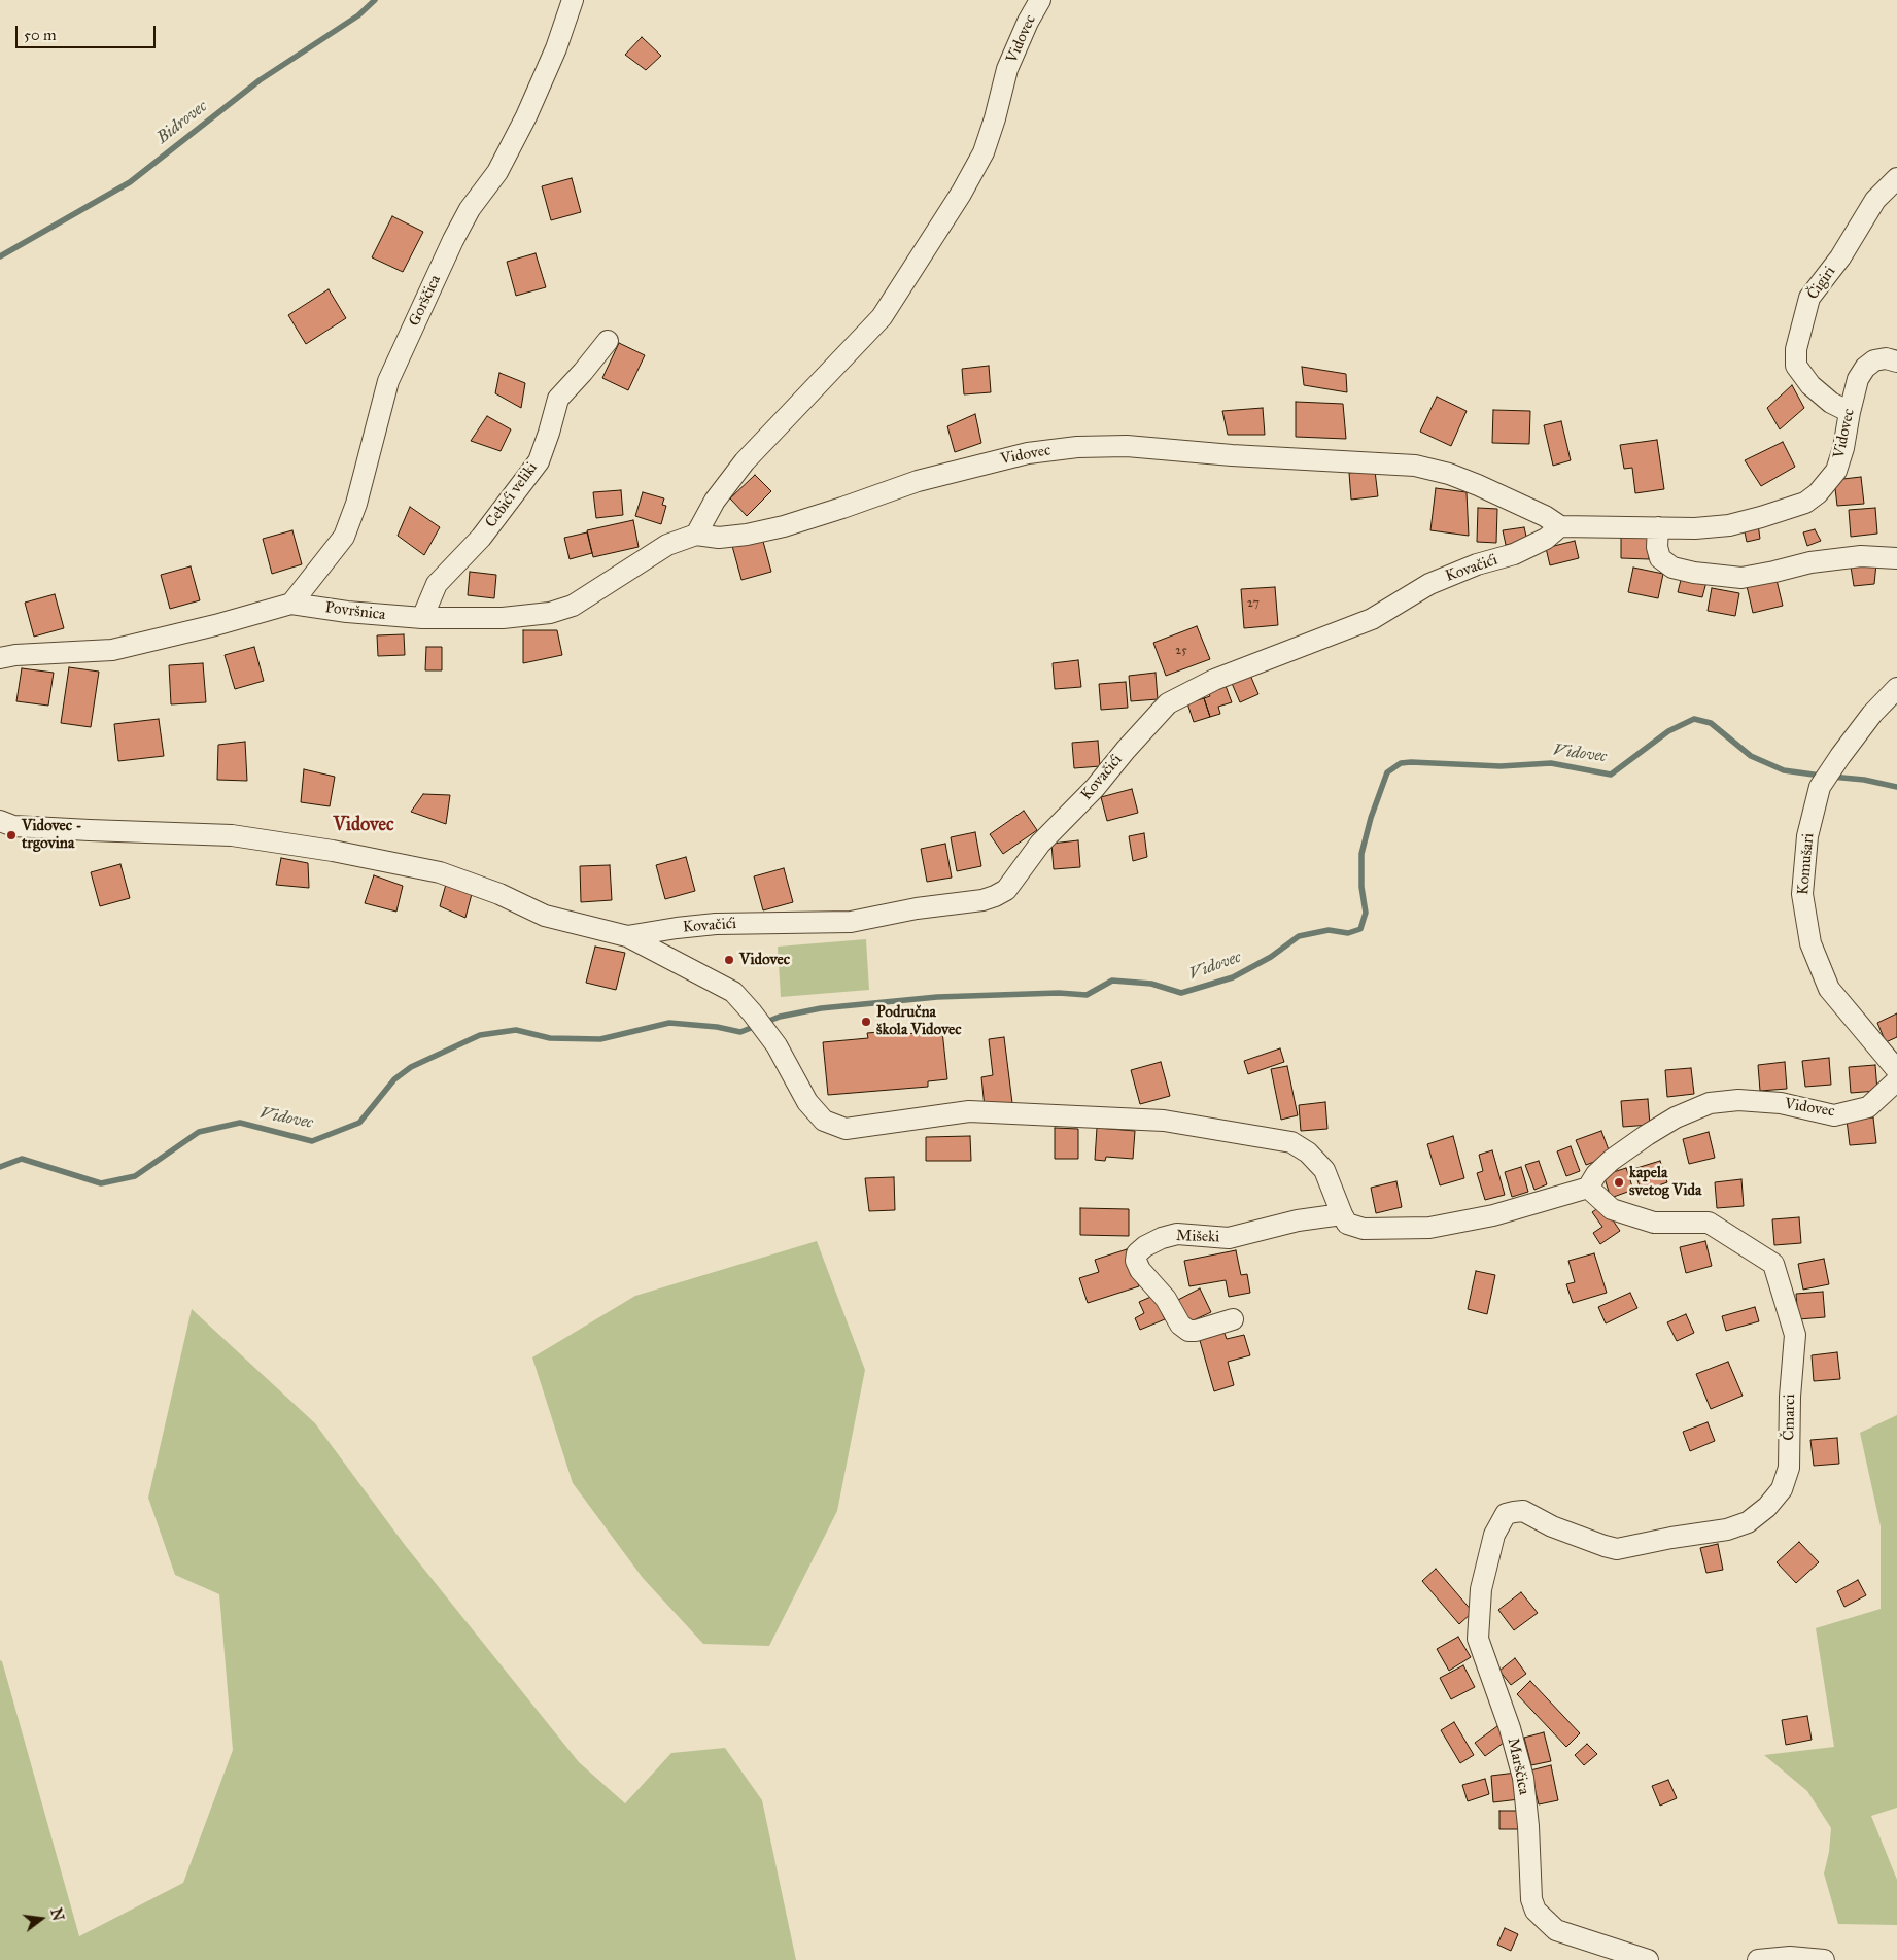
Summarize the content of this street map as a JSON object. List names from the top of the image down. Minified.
{"streets":{"street":["Vidovec","Čigiri","Gorščica","Cebići veliki","Kovačići","Površnica","Komušari","Mišeki","Čmarci","Marščica"]},"crossings":[["Vidovec","Čigiri"],["Vidovec","Kovačići"],["Vidovec","Površnica"],["Vidovec","Čmarci"],["Gorščica","Površnica"],["Cebići veliki","Površnica"],["Čmarci","Marščica"]],"districts":["Vidovec"],"water":["Bidrovec","Vidovec"],"places":["Vidovec - trgovina","Vidovec","Područna škola Vidovec","kapela svetog Vida"],"house_numbers":["27","25"],"scale_bar":"50 m","north":"right"}
